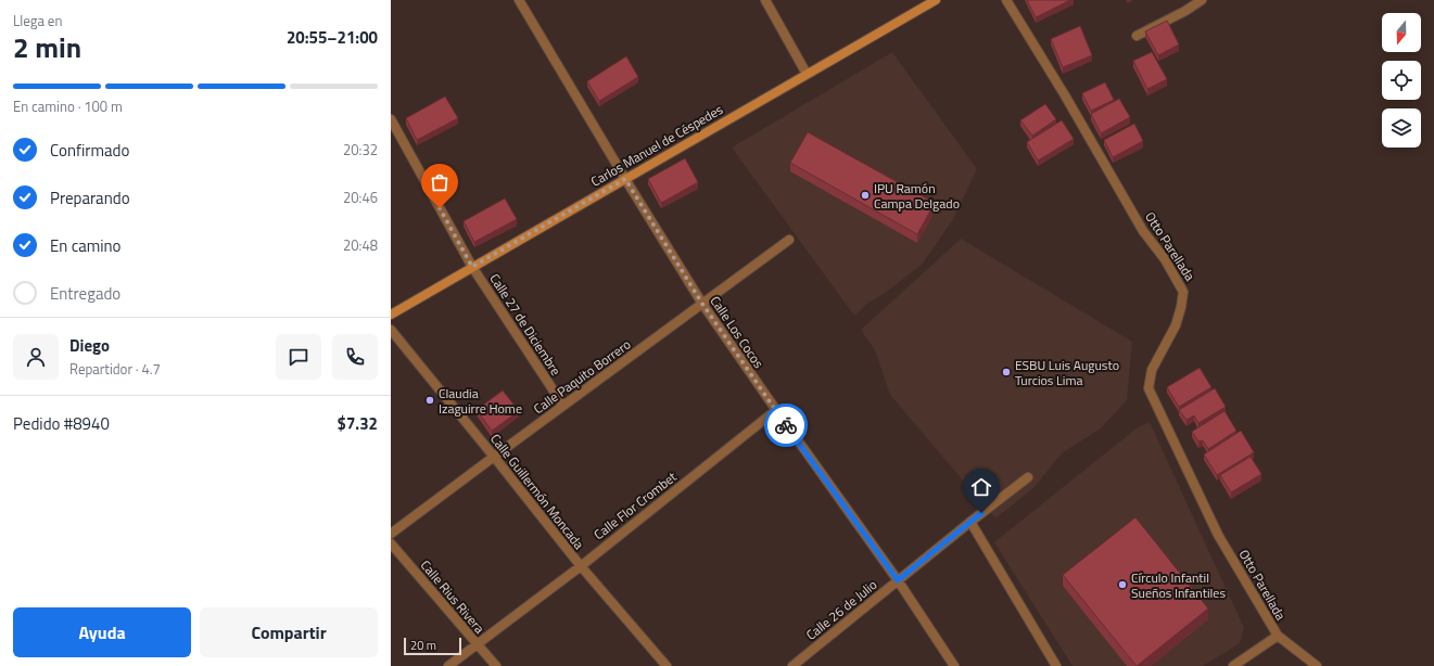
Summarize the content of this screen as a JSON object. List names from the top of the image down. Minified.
{"streets":{"street":["Carlos Manuel de Céspedes","Otto Parellada","Calle 27 de Diciembre","Calle Los Cocos","Calle Paquito Borrero","Calle Guillermón Moncada","Calle Flor Crombet","Calle Rius Rivera","Calle 26 de Julio"]},"crossings":[["Carlos Manuel de Céspedes","Calle 27 de Diciembre"],["Carlos Manuel de Céspedes","Calle Los Cocos"],["Calle 27 de Diciembre","Calle Paquito Borrero"],["Calle Los Cocos","Calle Paquito Borrero"],["Calle Los Cocos","Calle Flor Crombet"],["Calle Los Cocos","Calle 26 de Julio"],["Calle Paquito Borrero","Calle Guillermón Moncada"],["Calle Guillermón Moncada","Calle Flor Crombet"],["Calle Flor Crombet","Calle Rius Rivera"]],"places":["IPU Ramón Campa Delgado","ESBU Luis Augusto Turcios Lima","Claudia Izaguirre Home","Círculo Infantil Sueños Infantiles"],"scale_bar":"20 m","north":"bottom","page":{"heading":["2 min","Llega en","20:55–21:00"],"panel":["Diego","Repartidor · 4.7","Pedido #8940","$7.32"],"bar":"En camino · 100 m","list":[["Confirmado","20:32"],["Preparando","20:46"],["En camino","20:48"],"Entregado"],"buttons":["Ayuda","Compartir"],"scale":"20 m"}}
